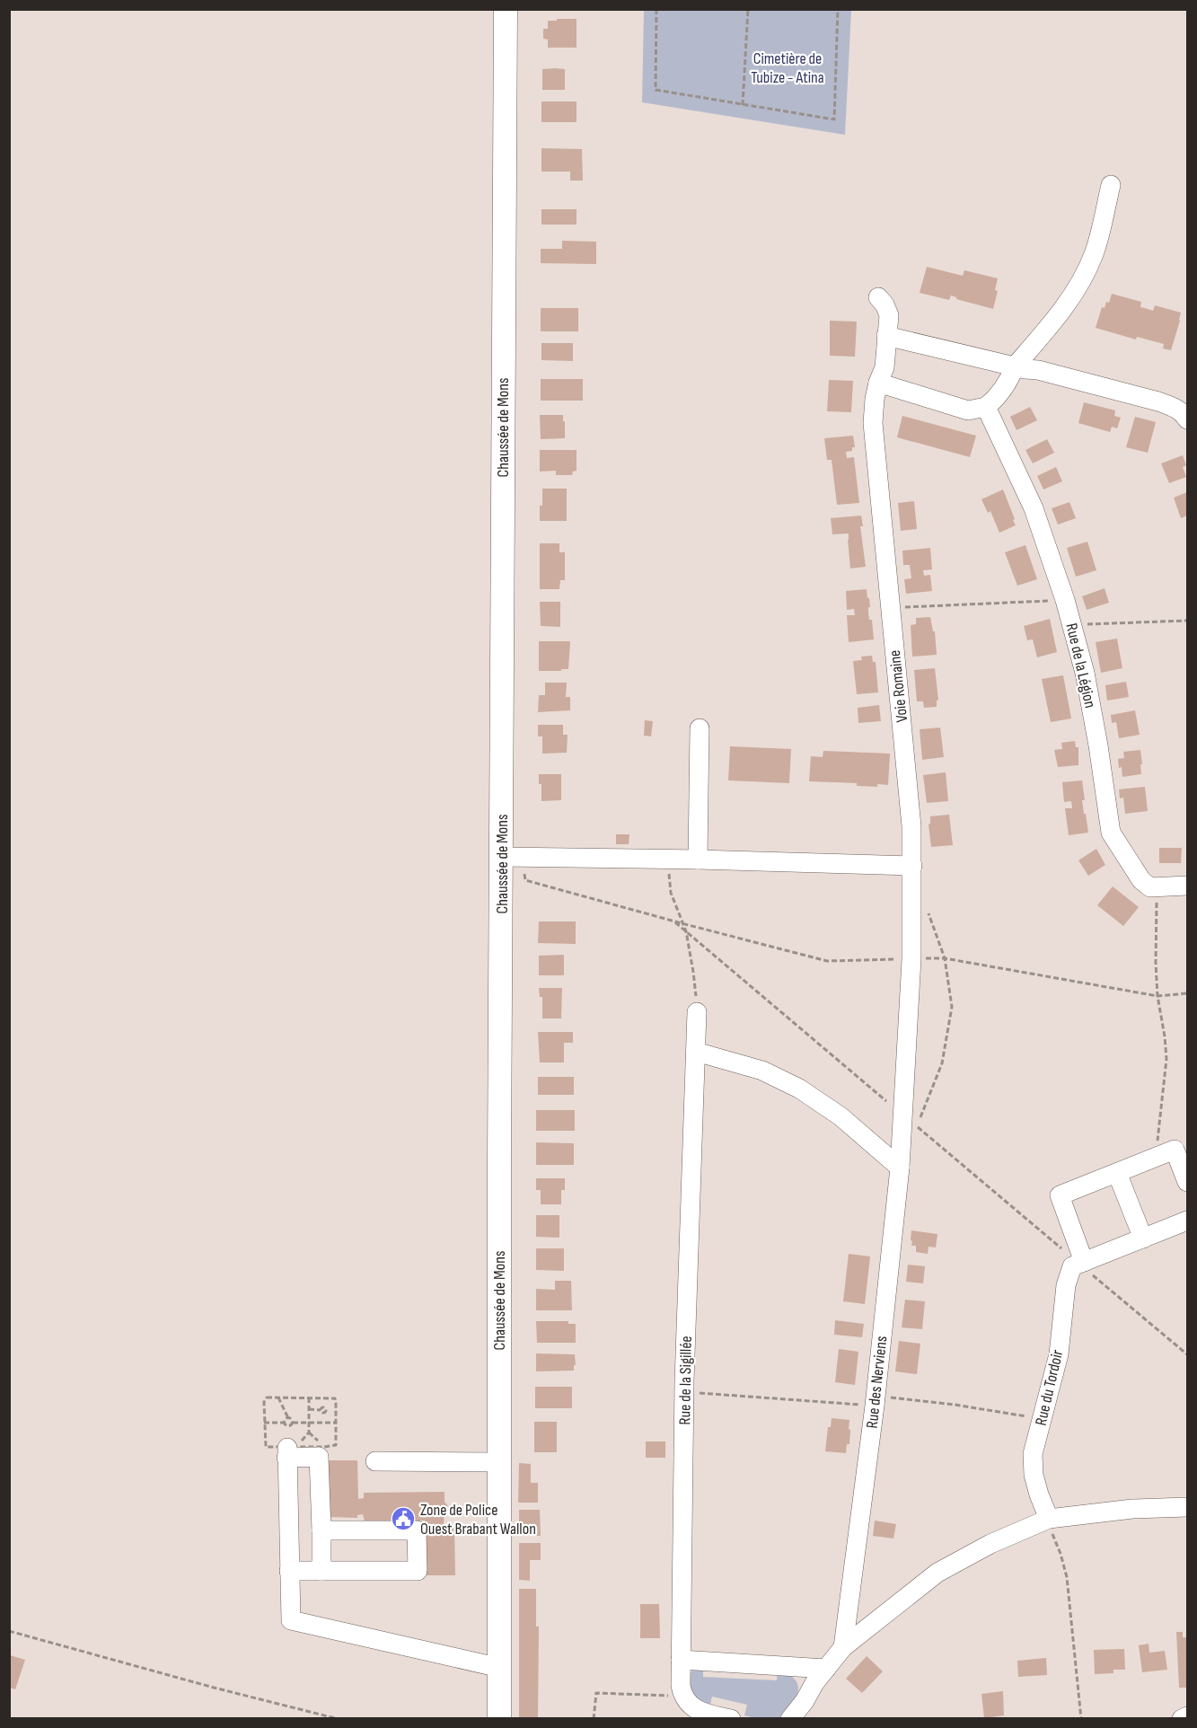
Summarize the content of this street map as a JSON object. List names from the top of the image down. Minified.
{"streets":{"main road":["Chaussée de Mons"],"street":["Rue de la Légion","Voie Romaine","Rue de la Sigillée","Rue des Nerviens","Rue du Tordoir"]},"crossings":[["Voie Romaine","Rue des Nerviens"]],"parks":["Cimetière de Tubize - Atina"],"places":{"public building":["Zone de Police Ouest Brabant Wallon"]}}
